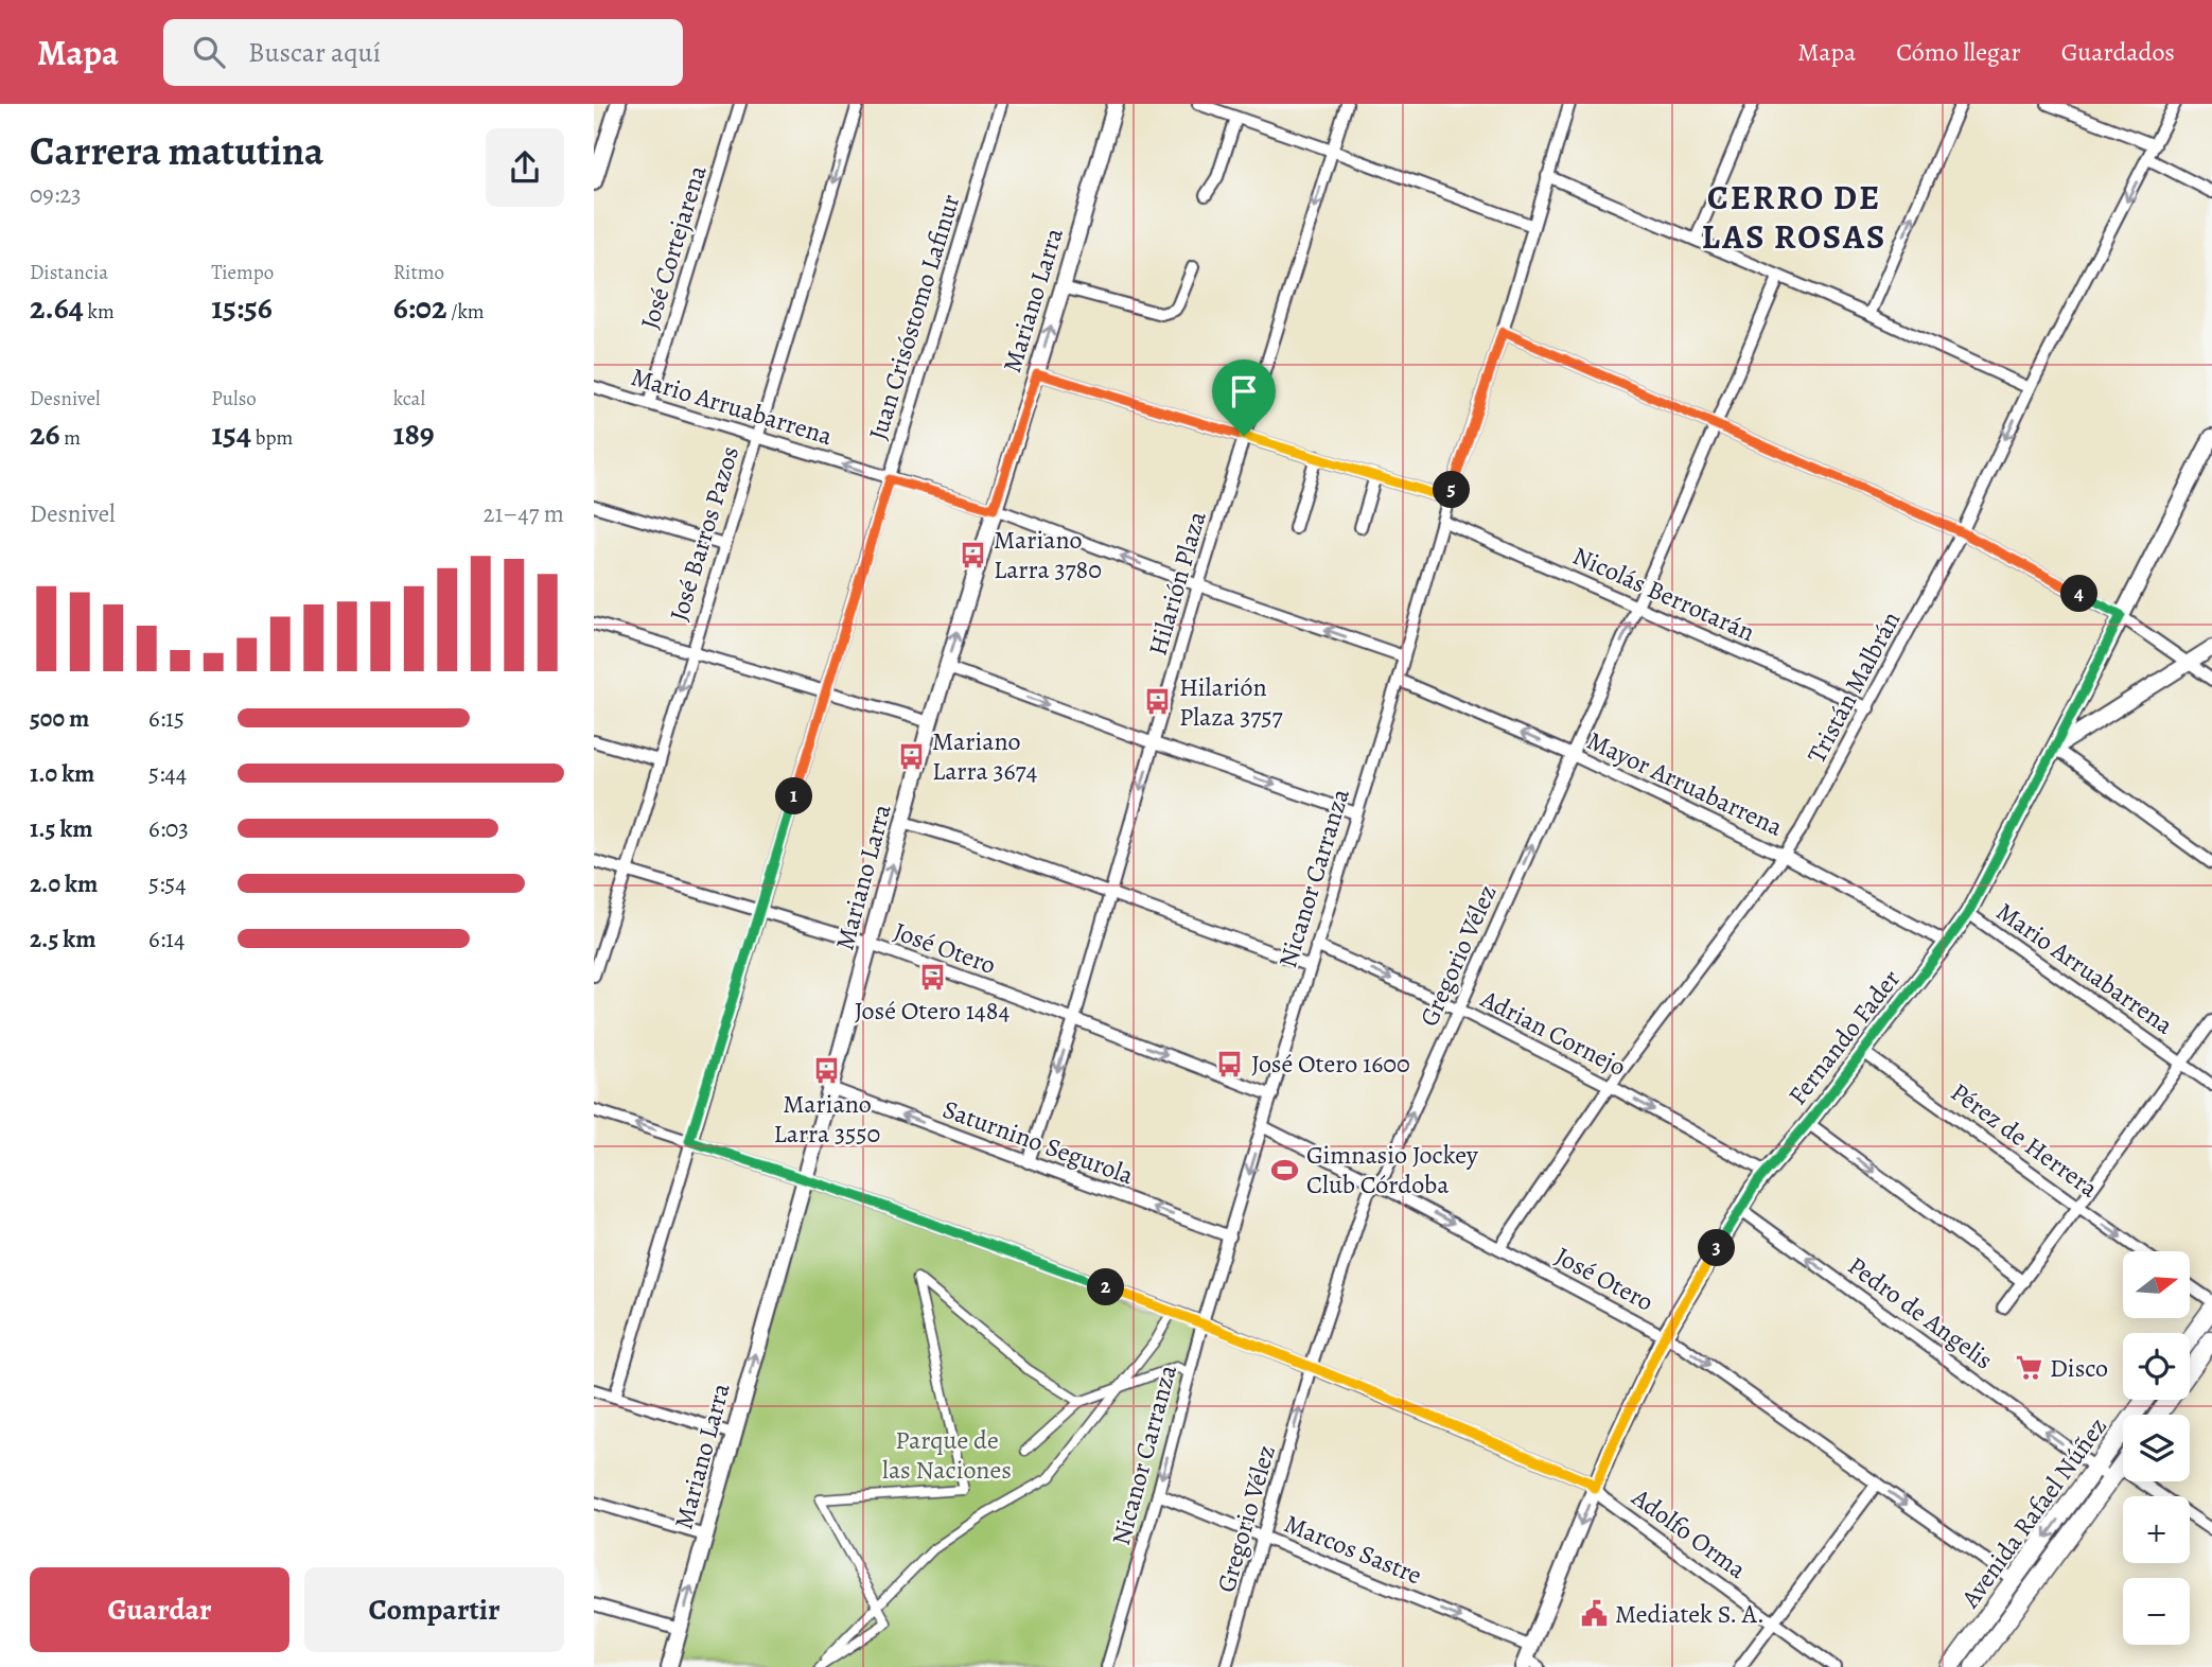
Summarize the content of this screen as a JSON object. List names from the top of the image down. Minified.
{"streets":{"main road":["Mariano Larra","Fernando Fader","Avenida Rafael Núñez"],"street":["José Cortejarena","Juan Crisóstomo Lafinur","Mario Arruabarrena","José Barros Pazos","Hilarión Plaza","Nicolás Berrotarán","Tristán Malbrán","Mayor Arruabarrena","Nicanor Carranza","José Otero","Gregorio Vélez","Adrian Cornejo","Pérez de Herrera","Saturnino Segurola","Pedro de Angelis","Adolfo Orma","Marcos Sastre"]},"crossings":[["José Cortejarena","Mario Arruabarrena"],["Mariano Larra","Mario Arruabarrena"],["Mariano Larra","José Otero"],["Mariano Larra","Saturnino Segurola"],["Mariano Larra","Adolfo Orma"],["Juan Crisóstomo Lafinur","Mario Arruabarrena"],["Juan Crisóstomo Lafinur","José Otero"],["Juan Crisóstomo Lafinur","Adolfo Orma"],["Mario Arruabarrena","José Barros Pazos"],["Mario Arruabarrena","Hilarión Plaza"],["Mario Arruabarrena","Nicanor Carranza"],["Mario Arruabarrena","Fernando Fader"],["José Barros Pazos","José Otero"],["Hilarión Plaza","José Otero"],["Hilarión Plaza","Saturnino Segurola"],["Nicolás Berrotarán","Tristán Malbrán"],["Nicolás Berrotarán","Nicanor Carranza"],["Nicolás Berrotarán","Gregorio Vélez"],["Tristán Malbrán","Mayor Arruabarrena"],["Tristán Malbrán","José Otero"],["Tristán Malbrán","Adrian Cornejo"],["Mayor Arruabarrena","Nicanor Carranza"],["Mayor Arruabarrena","Gregorio Vélez"],["Mayor Arruabarrena","Fernando Fader"],["Nicanor Carranza","José Otero"],["Nicanor Carranza","Adrian Cornejo"],["Nicanor Carranza","Saturnino Segurola"],["Nicanor Carranza","Adolfo Orma"],["Nicanor Carranza","Marcos Sastre"],["José Otero","Gregorio Vélez"],["José Otero","Fernando Fader"],["José Otero","Avenida Rafael Núñez"],["Gregorio Vélez","Adrian Cornejo"],["Gregorio Vélez","Adolfo Orma"],["Gregorio Vélez","Marcos Sastre"],["Adrian Cornejo","Fernando Fader"],["Fernando Fader","Pérez de Herrera"],["Fernando Fader","Pedro de Angelis"],["Fernando Fader","Adolfo Orma"],["Fernando Fader","Marcos Sastre"],["Pedro de Angelis","Avenida Rafael Núñez"]],"one_way":["Mariano Larra","Mario Arruabarrena","José Barros Pazos","Hilarión Plaza","José Otero","Gregorio Vélez","Adrian Cornejo","Saturnino Segurola","Pedro de Angelis","Marcos Sastre"],"districts":["CERRO DE LAS ROSAS"],"parks":["Parque de las Naciones"],"places":{"bus stop":["Mariano Larra 3780","Hilarión Plaza 3757","Mariano Larra 3674","José Otero 1484","José Otero 1600","Mariano Larra 3550"],"sports":["Gimnasio Jockey Club Córdoba"],"supermarket":["Disco"],"public building":["Mediatek S. A."]},"north":"right","page":{"header":"Mapa","search":"Buscar aquí","nav":["Mapa","Cómo llegar","Guardados"],"heading":["Carrera matutina","09:23"],"stats":[["Distancia","2.64 km"],["Tiempo","15:56"],["Ritmo","6:02 /km"],["Desnivel","26 m"],["Pulso","154 bpm"],["kcal","189"]],"pins":["5","4","1","3","2"],"chart":["Desnivel","21–47 m"],"list":[{"name":"500 m","note":"6:15"},{"name":"1.0 km","note":"5:44"},{"name":"1.5 km","note":"6:03"},{"name":"2.0 km","note":"5:54"},{"name":"2.5 km","note":"6:14"}],"map_buttons":["+","−"],"buttons":["Guardar","Compartir"]}}
